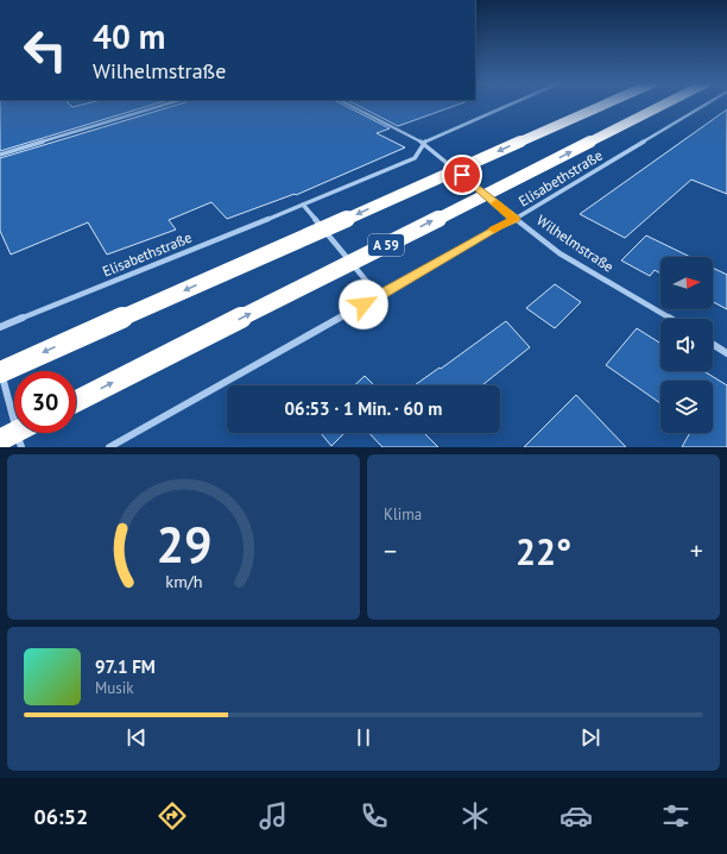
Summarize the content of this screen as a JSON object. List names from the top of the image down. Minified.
{"streets":{"highway":["A 59"],"street":["Elisabethstraße","Wilhelmstraße"]},"crossings":[["Elisabethstraße","Wilhelmstraße"]],"north":"right","page":{"turn":["40 m","Wilhelmstraße"],"limit":"30","trip":"06:53 · 1 Min. · 60 m","tile":"Klima","heat":["−","22°","+"],"song":["97.1 FM","Musik"],"tabs":"06:52","gauge":["29","km/h"]}}
